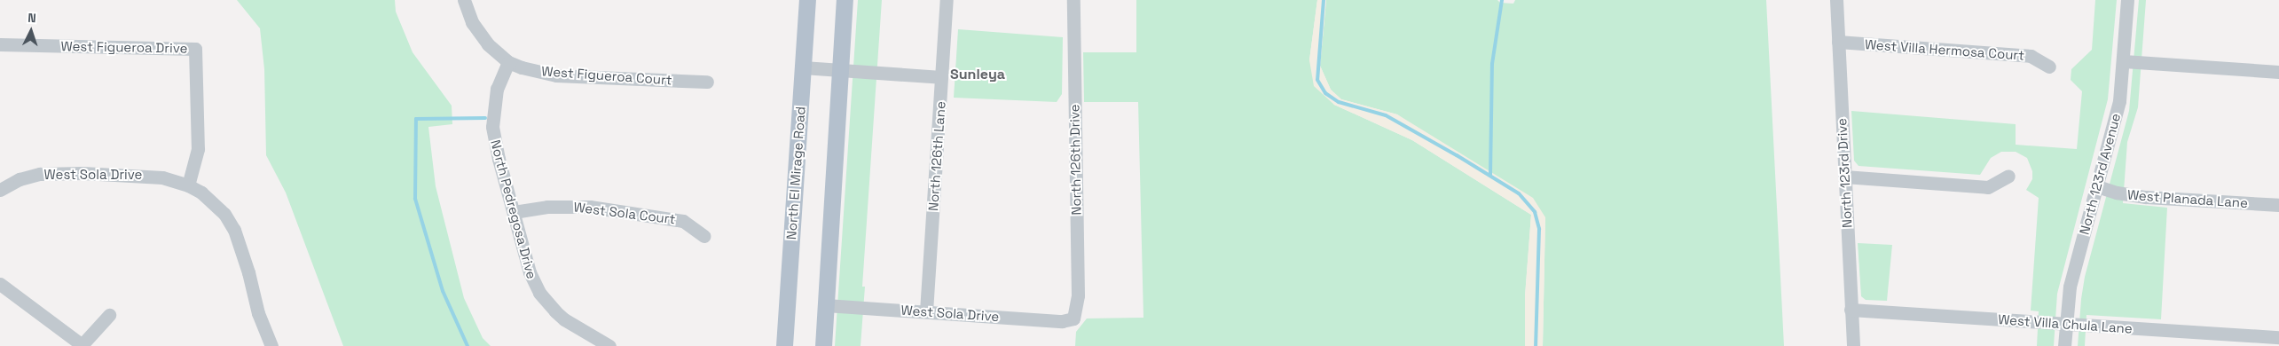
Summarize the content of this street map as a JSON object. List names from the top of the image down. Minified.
{"streets":{"main road":["North El Mirage Road"],"street":["West Figueroa Drive","West Villa Hermosa Court","West Figueroa Court","North 126th Lane","North 126th Drive","North 123rd Drive","North 123rd Avenue","West Sola Drive","West Planada Lane","North Pedregosa Drive","West Sola Court","West Villa Chula Lane"]},"crossings":[["West Figueroa Drive","West Sola Drive"],["West Villa Hermosa Court","North 123rd Drive"],["West Figueroa Court","North Pedregosa Drive"],["North 126th Lane","West Sola Drive"],["North 126th Drive","West Sola Drive"],["North 123rd Drive","West Villa Chula Lane"],["North 123rd Avenue","West Planada Lane"],["North 123rd Avenue","West Villa Chula Lane"],["North Pedregosa Drive","West Sola Court"]],"districts":["Sunleya"],"north":"top"}
